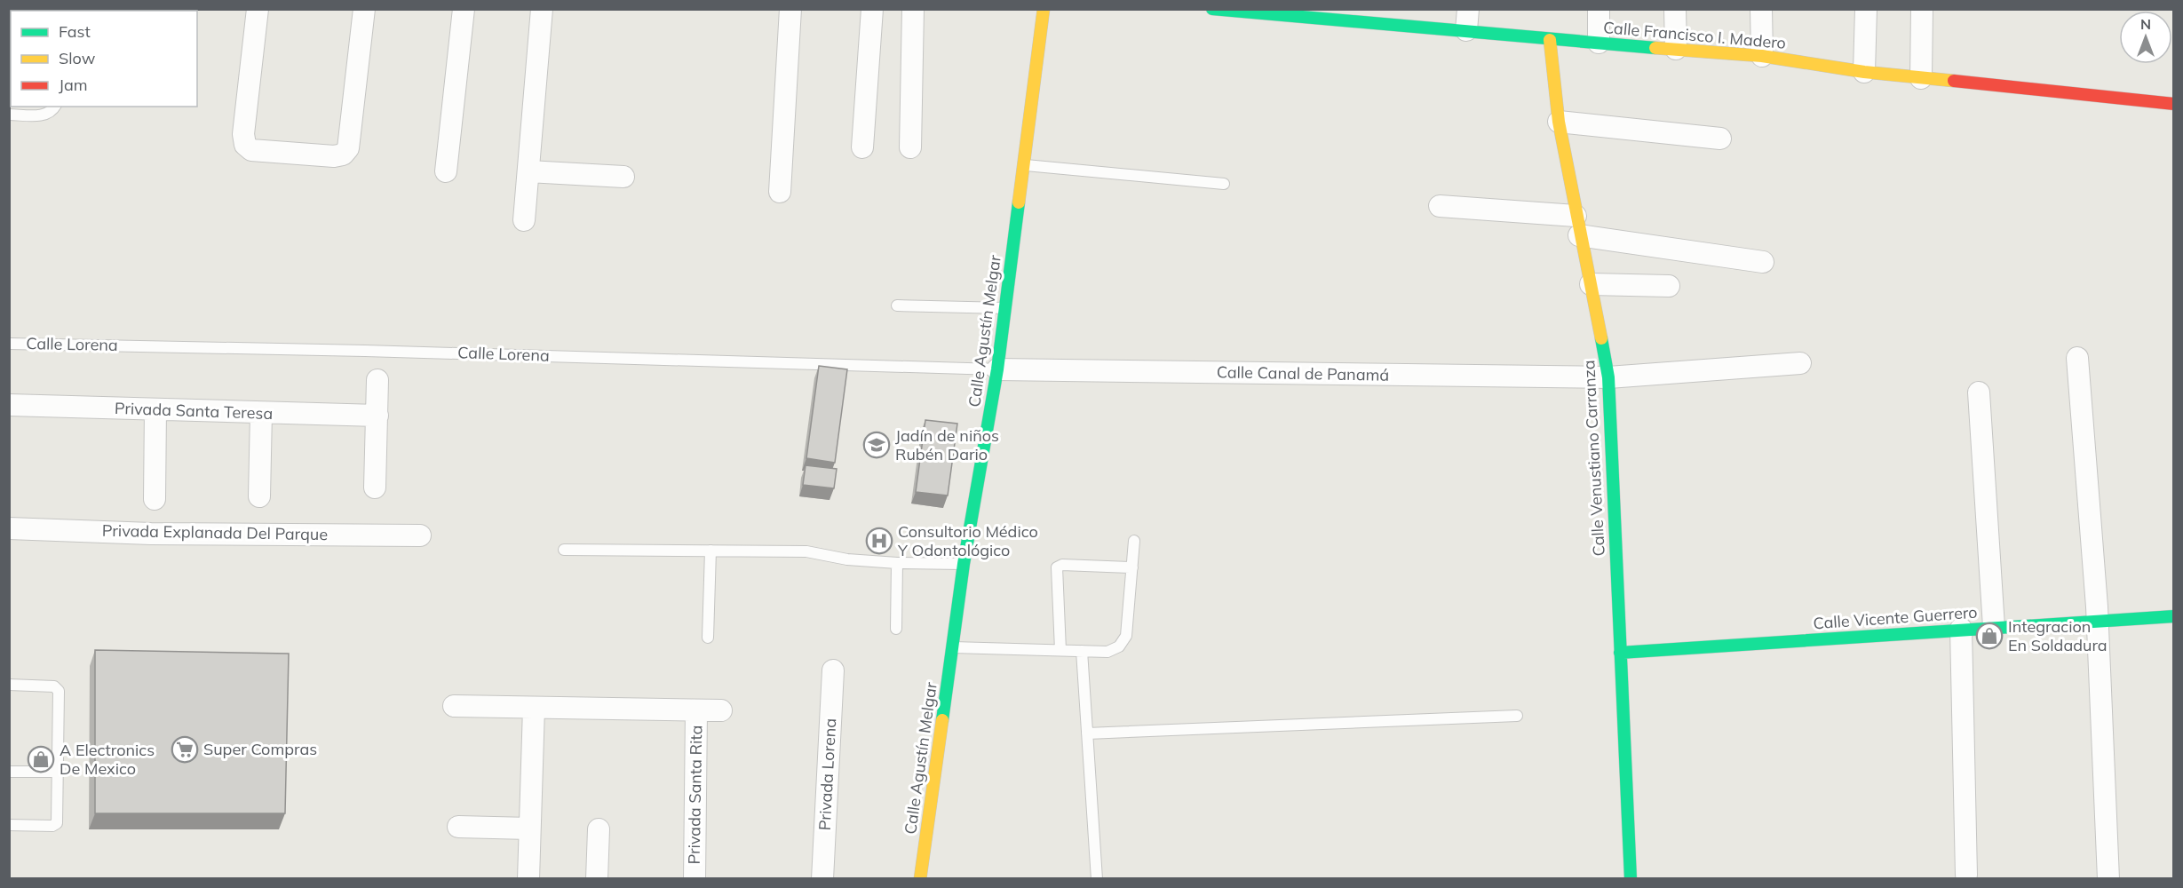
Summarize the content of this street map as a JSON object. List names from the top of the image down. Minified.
{"streets":{"street":["Calle Francisco I. Madero","Calle Agustín Melgar","Calle Canal de Panamá","Privada Santa Teresa","Calle Venustiano Carranza","Privada Explanada Del Parque","Calle Vicente Guerrero","Privada Lorena","Privada Santa Rita"],"lane":["Calle Lorena"]},"crossings":[["Calle Francisco I. Madero","Calle Venustiano Carranza"],["Calle Agustín Melgar","Calle Lorena"],["Calle Agustín Melgar","Calle Canal de Panamá"],["Calle Lorena","Calle Canal de Panamá"],["Calle Canal de Panamá","Calle Venustiano Carranza"],["Calle Venustiano Carranza","Calle Vicente Guerrero"]],"places":{"school or university":["Jadín de niños Rubén Dario"],"hospital":["Consultorio Médico Y Odontológico"],"shop":["Integracion En Soldadura","A Electronics De Mexico"],"supermarket":["Super Compras"]},"legend":["Fast","Slow","Jam"],"north":"top"}
